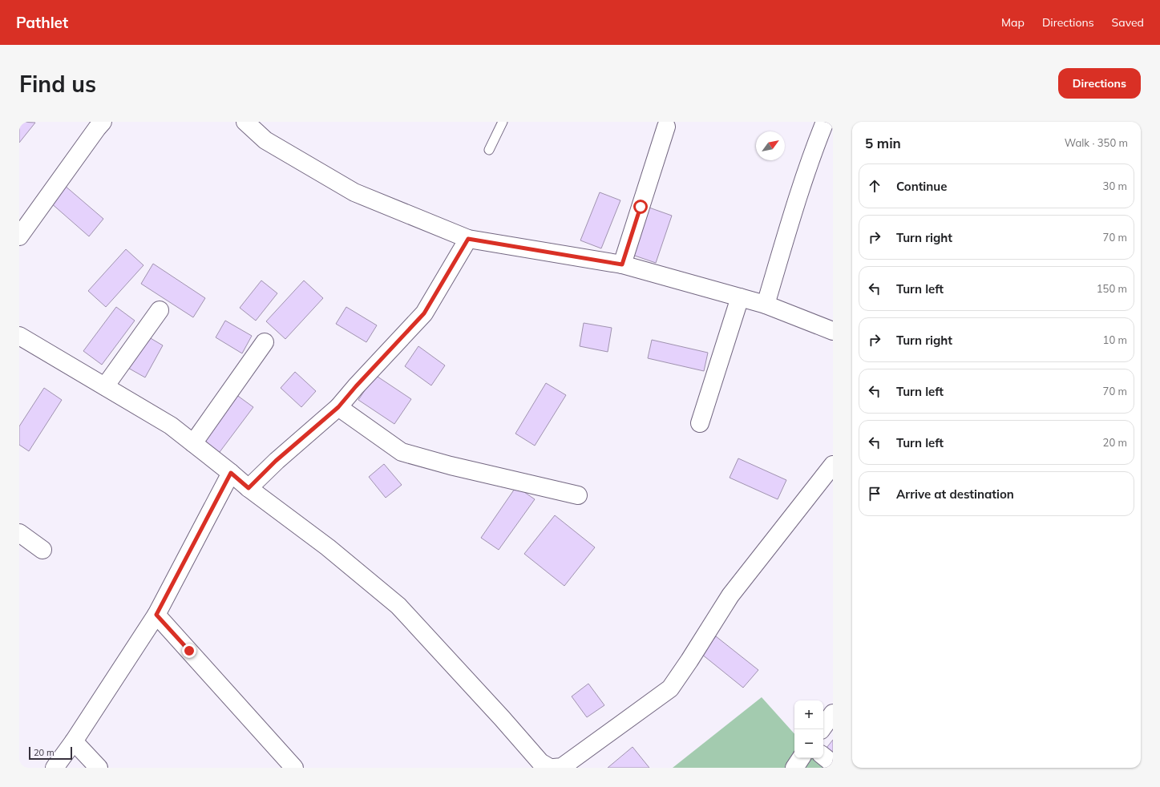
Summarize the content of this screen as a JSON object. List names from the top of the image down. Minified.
{"scale_bar":"20 m","north":"top right","page":{"header":"Pathlet","nav":["Map","Directions","Saved"],"buttons":"Directions","title":"Find us","heading":["5 min","Walk · 350 m"],"list":[["Continue","30 m"],["Turn right","70 m"],["Turn left","150 m"],["Turn right","10 m"],["Turn left","70 m"],["Turn left","20 m"],"Arrive at destination"],"map_buttons":["+","−"],"scale":"20 m"}}
